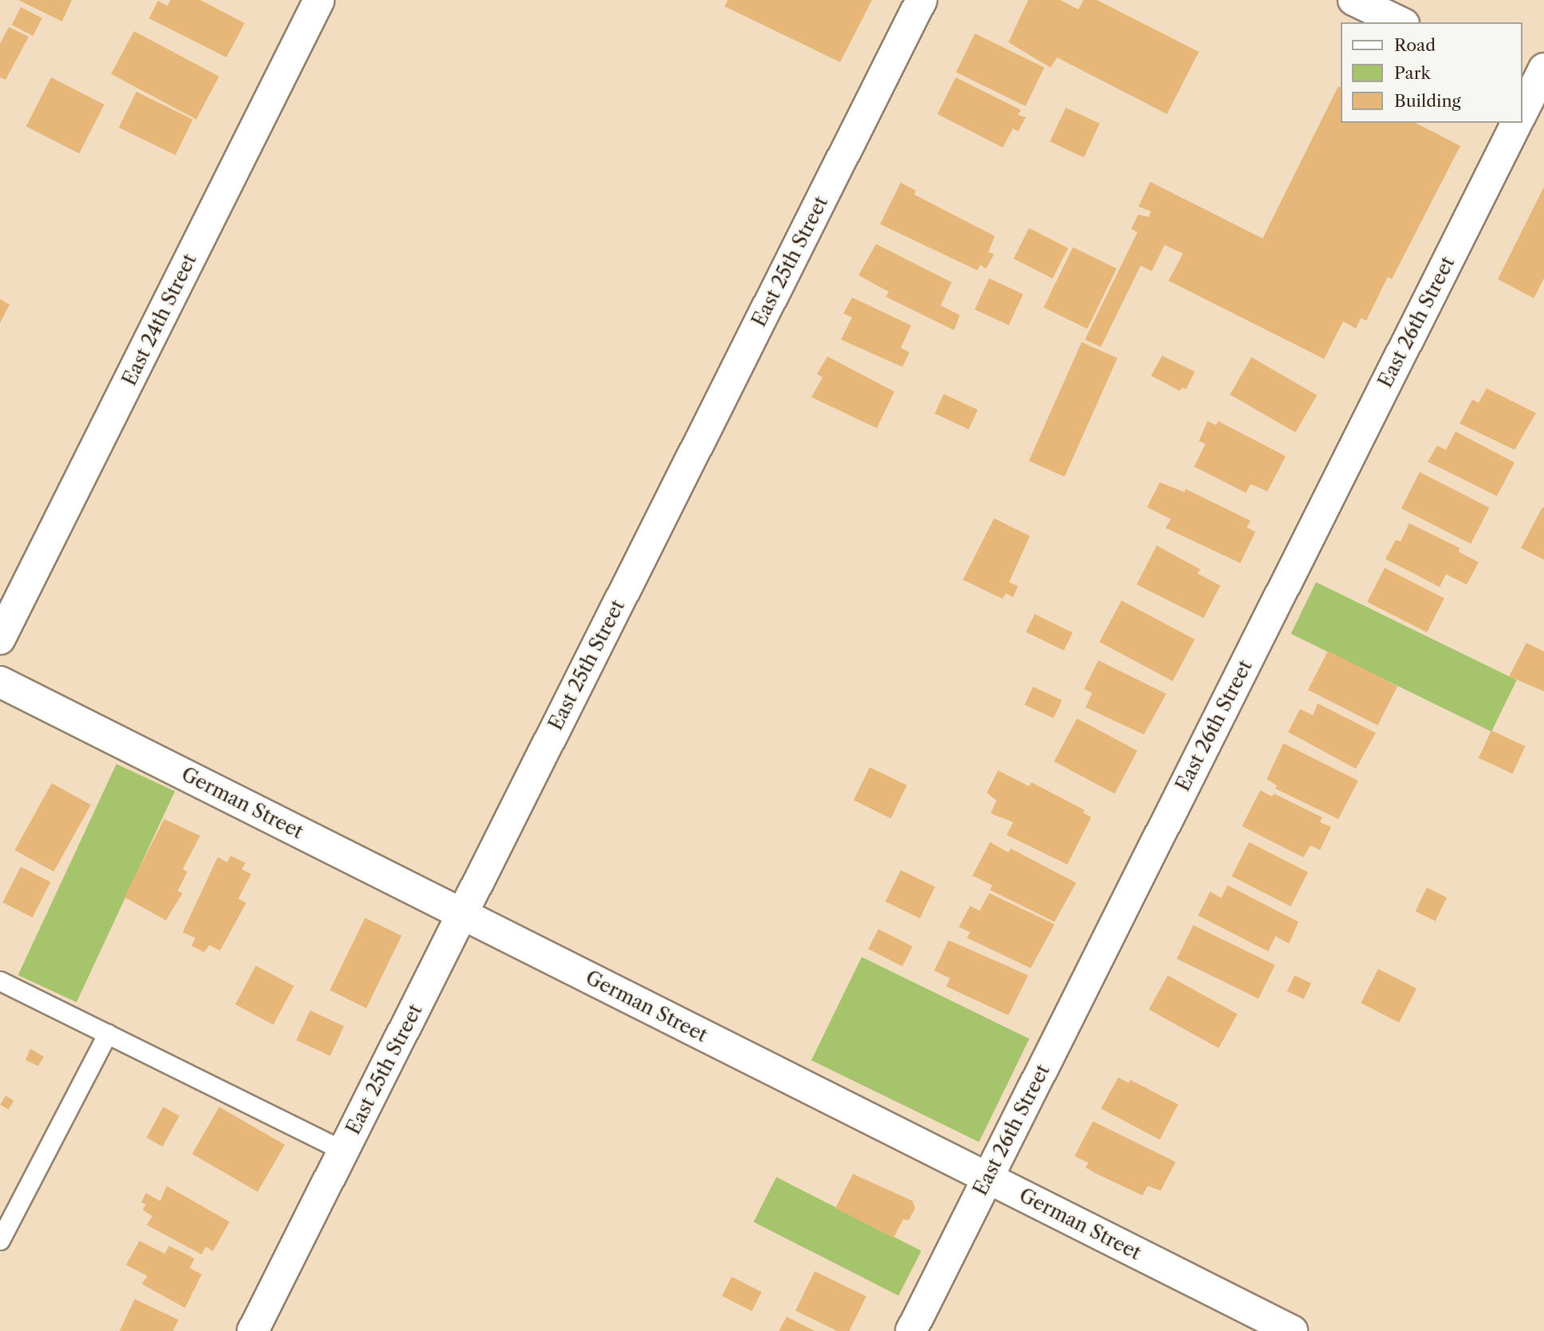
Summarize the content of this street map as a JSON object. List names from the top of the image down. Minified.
{"streets":{"street":["East 25th Street","East 24th Street","East 26th Street","German Street"]},"crossings":[["East 25th Street","German Street"],["East 26th Street","German Street"]],"legend":["Road","Park","Building"]}
